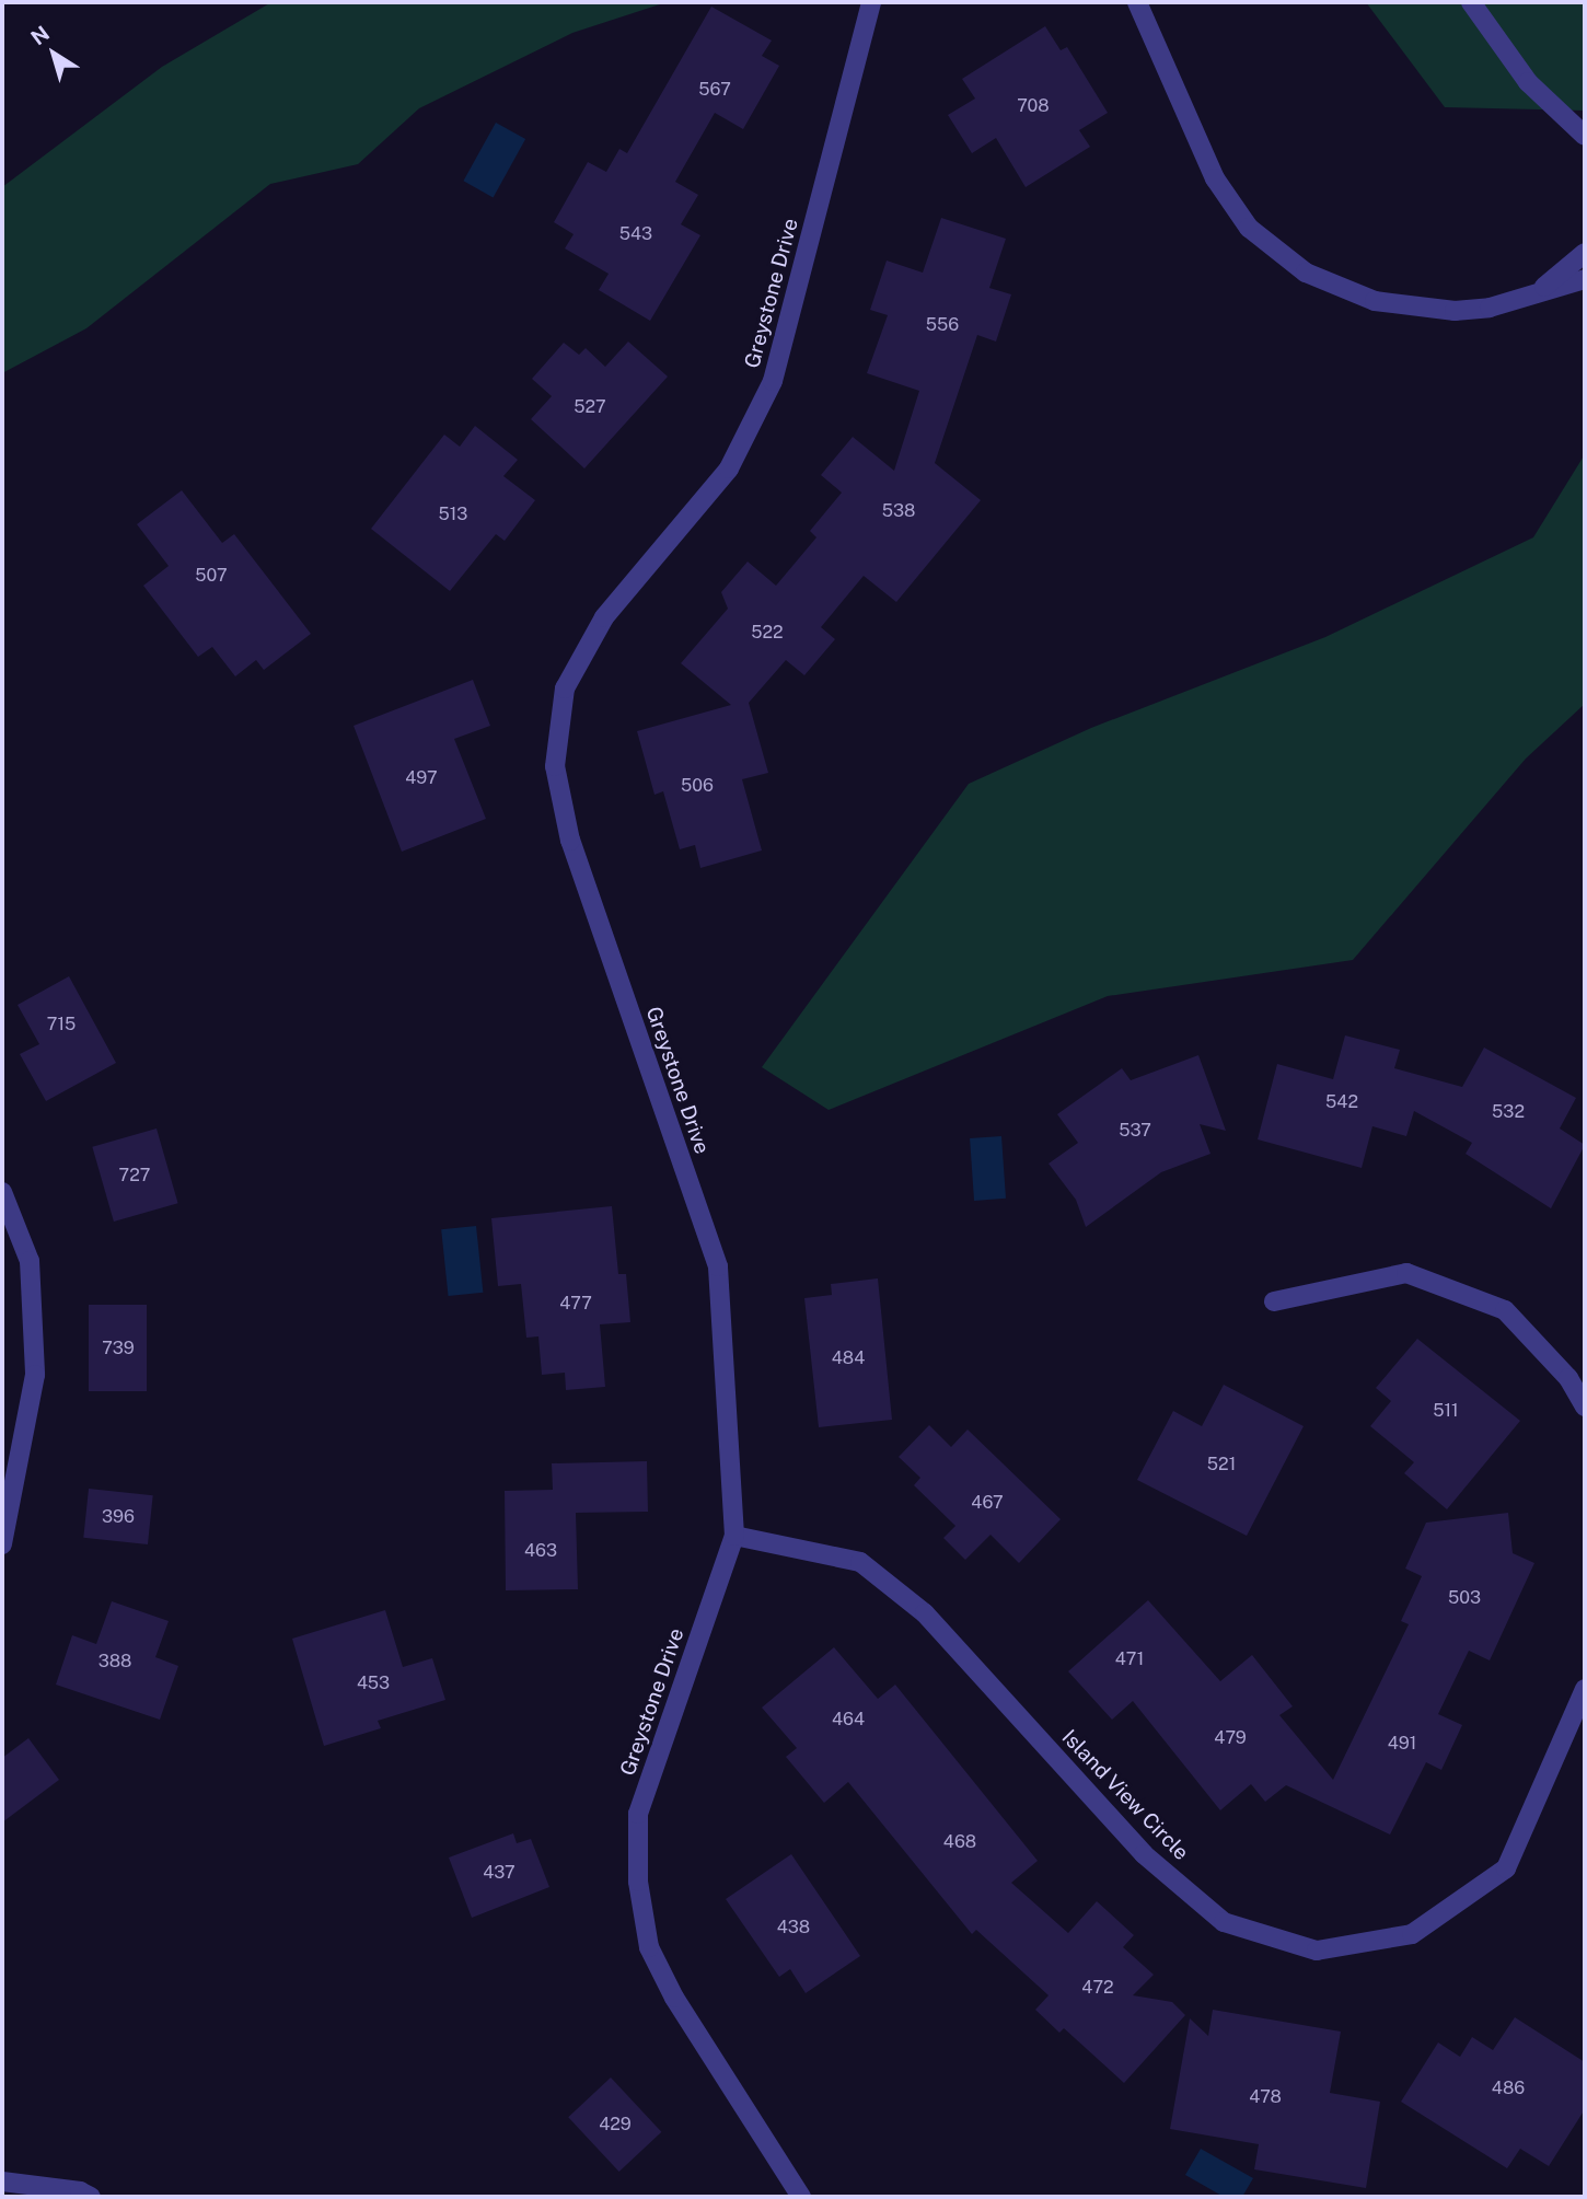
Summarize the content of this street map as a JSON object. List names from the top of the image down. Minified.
{"streets":{"street":["Greystone Drive","Island View Circle"]},"crossings":[["Greystone Drive","Island View Circle"]],"house_numbers":["567","708","543","556","527","538","513","507","522","497","506","715","542","532","537","727","477","739","484","511","521","467","396","463","503","471","388","453","464","479","491","468","437","438","472","486","478","429"],"north":"top left"}
